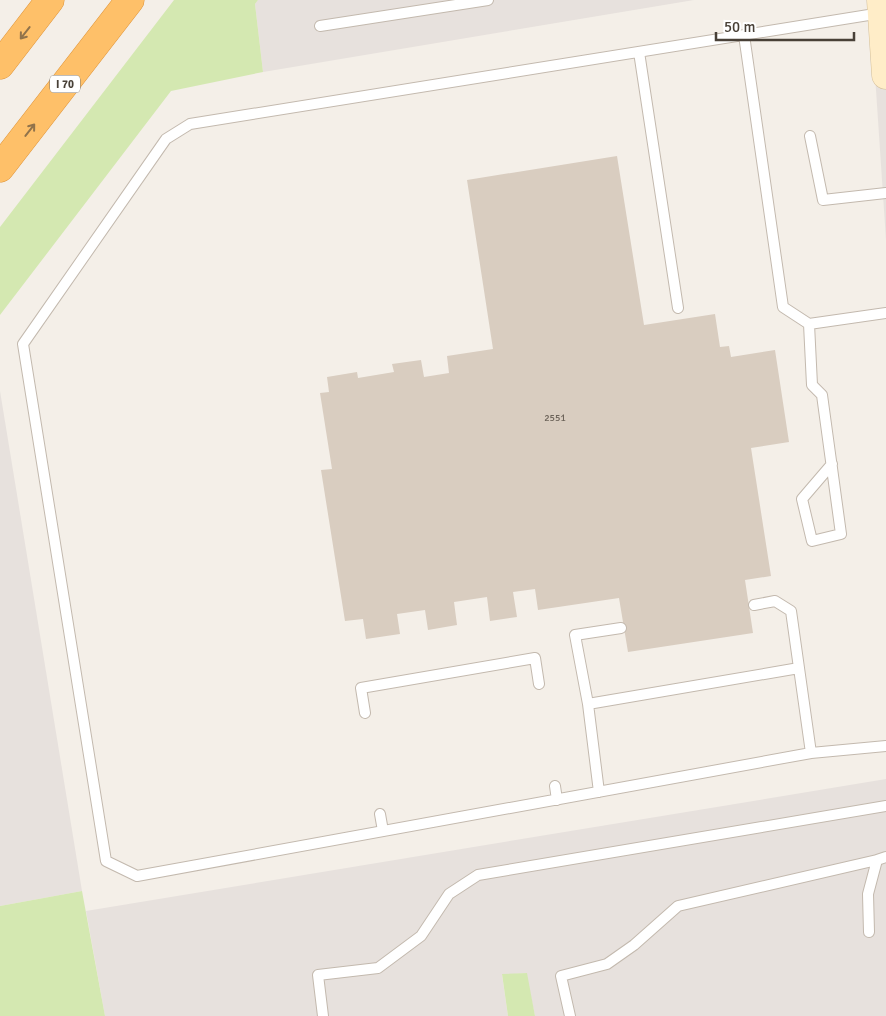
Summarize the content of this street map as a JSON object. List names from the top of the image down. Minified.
{"streets":{"highway":["I 70"]},"house_numbers":["2551"],"scale_bar":"50 m"}
